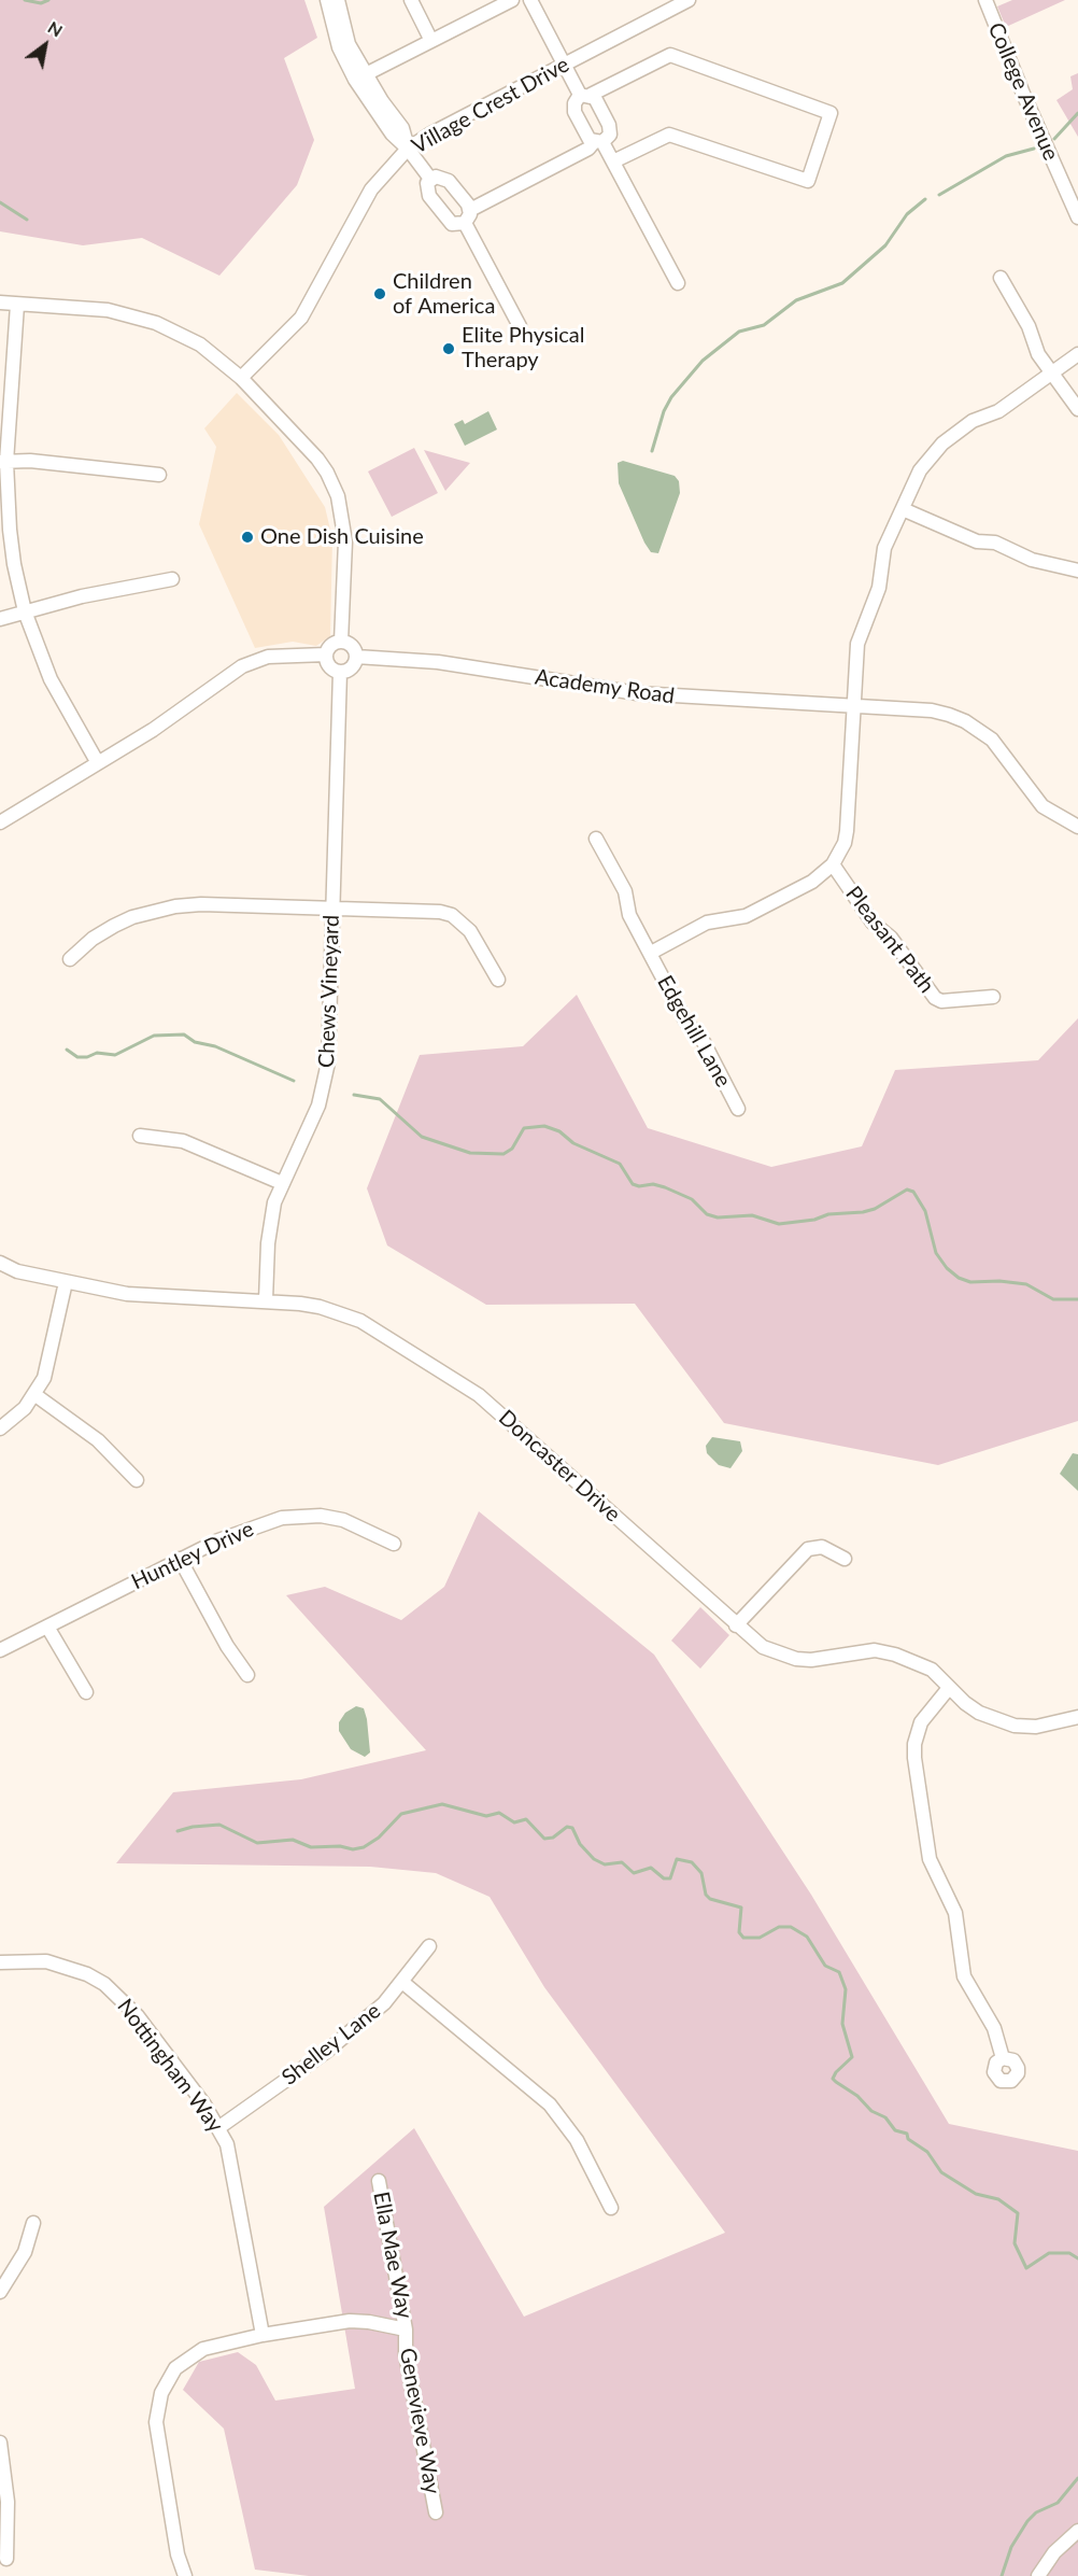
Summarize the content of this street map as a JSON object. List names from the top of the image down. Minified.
{"streets":{"street":["College Avenue","Village Crest Drive","Academy Road","Pleasant Path","Chews Vineyard","Edgehill Lane","Doncaster Drive","Huntley Drive","Shelley Lane","Nottingham Way","Ella Mae Way","Genevieve Way"]},"crossings":[["Academy Road","Chews Vineyard"],["Chews Vineyard","Doncaster Drive"],["Shelley Lane","Nottingham Way"],["Ella Mae Way","Genevieve Way"]],"places":["Children of America","Elite Physical Therapy","One Dish Cuisine"],"north":"top right"}
